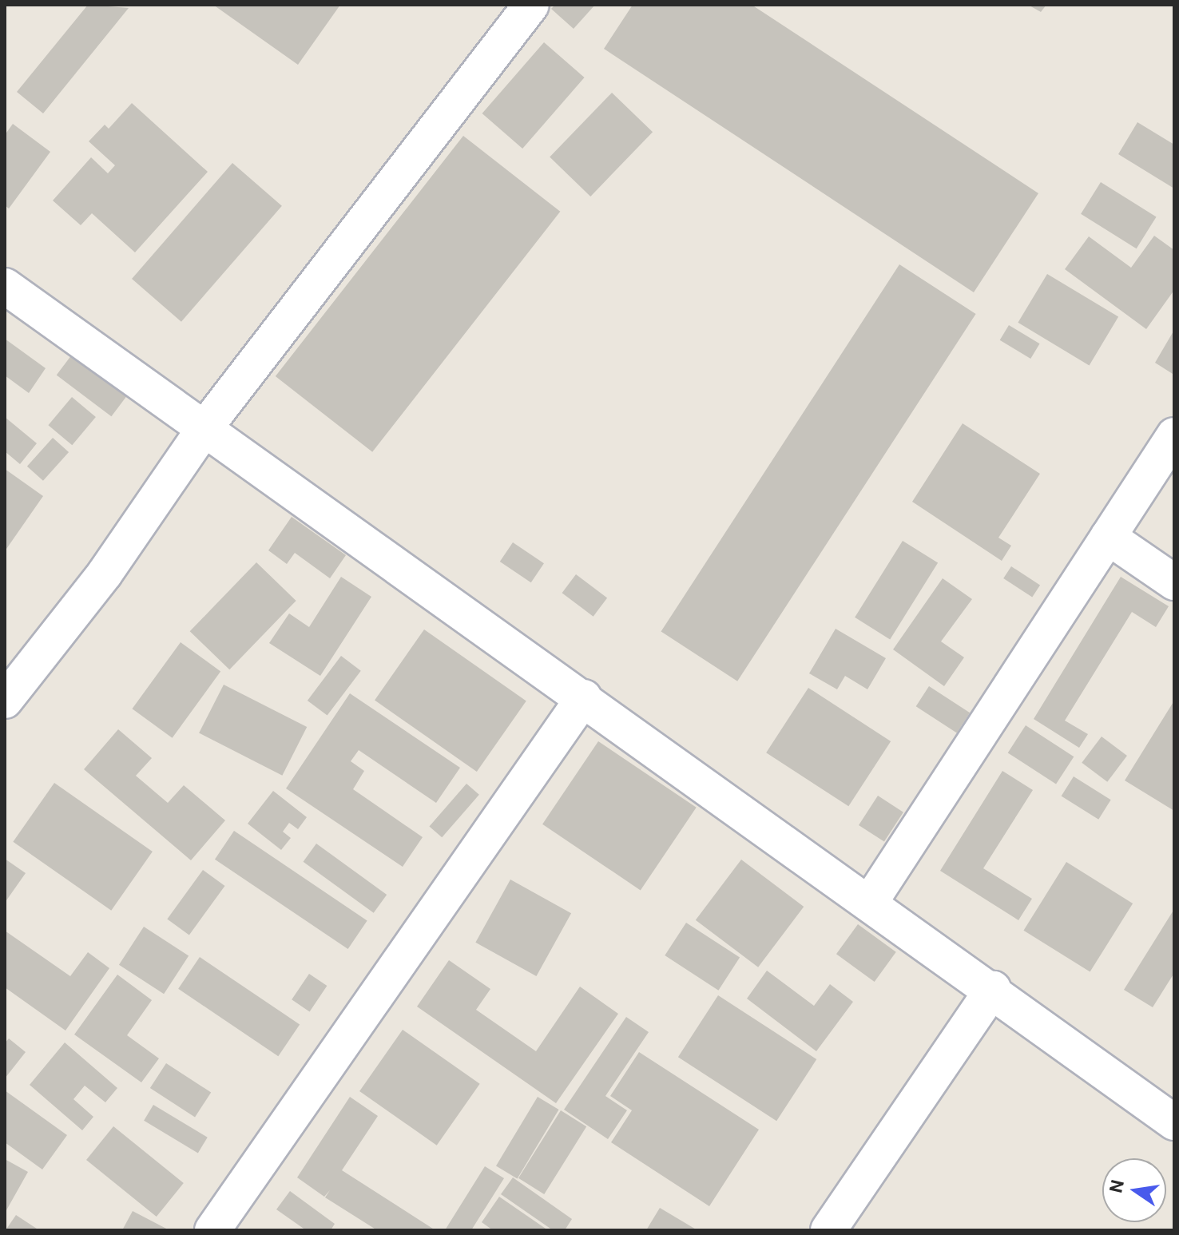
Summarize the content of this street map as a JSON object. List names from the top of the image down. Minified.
{"north":"left"}
